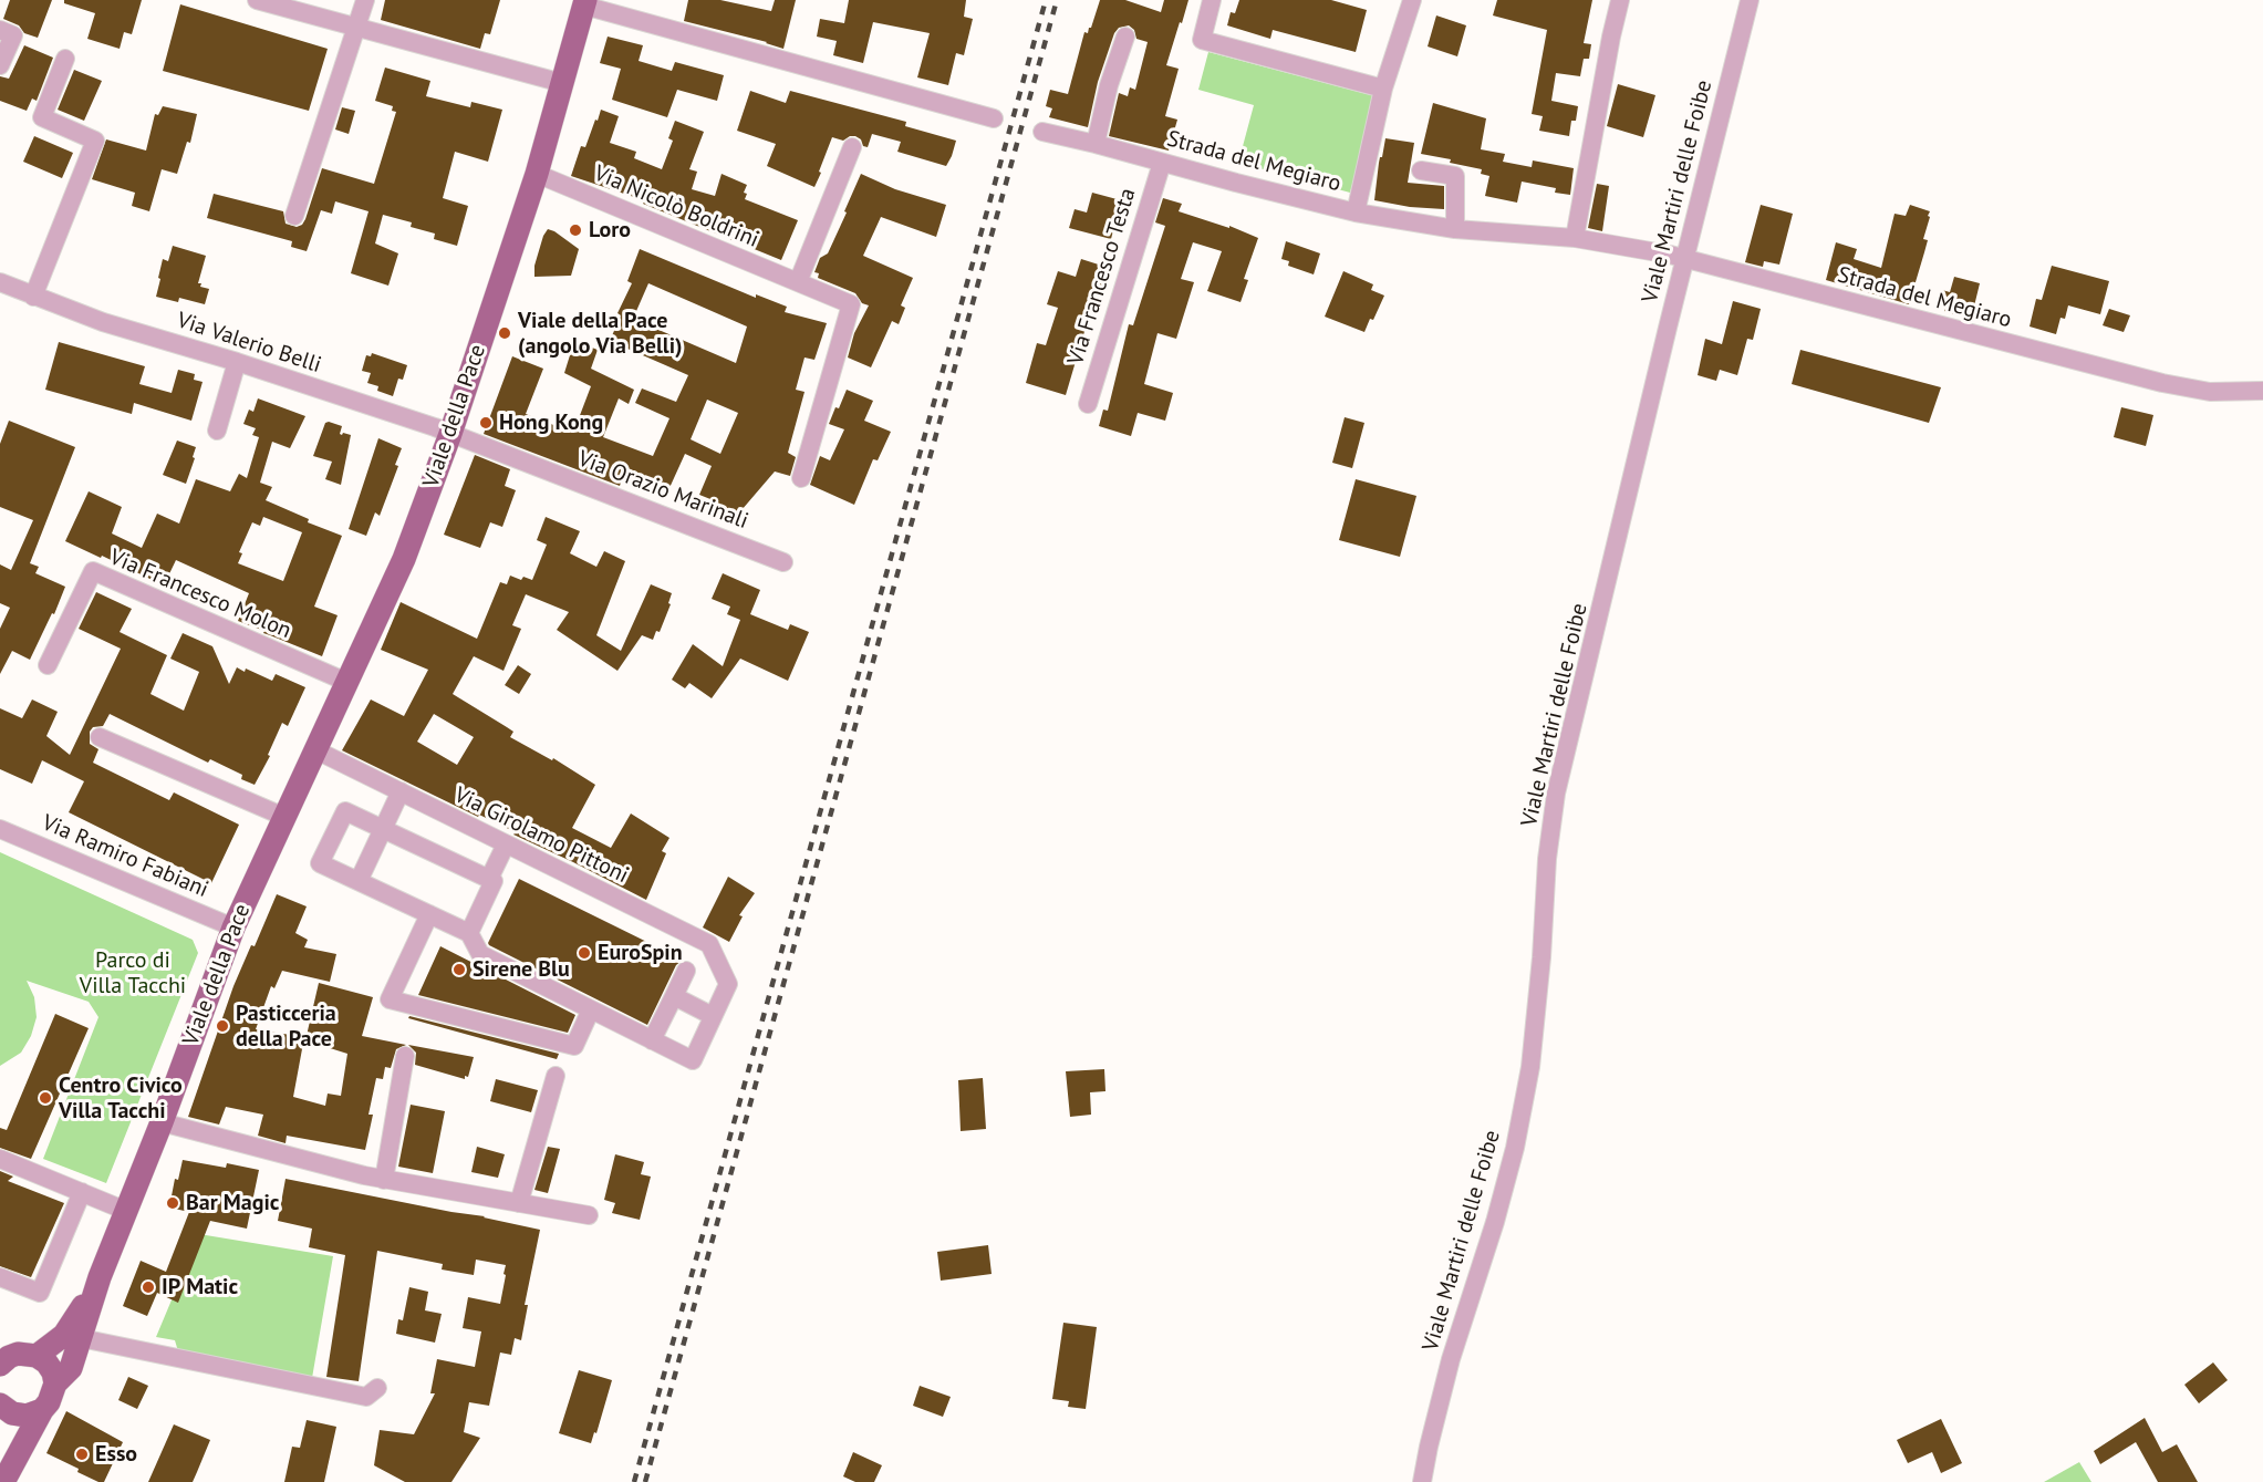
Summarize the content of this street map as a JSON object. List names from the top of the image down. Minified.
{"streets":{"main road":["Viale della Pace"],"street":["Strada del Megiaro","Viale Martiri delle Foibe","Via Nicolò Boldrini","Via Francesco Testa","Via Valerio Belli","Via Orazio Marinali","Via Francesco Molon","Via Girolamo Pittoni","Via Ramiro Fabiani"]},"crossings":[["Strada del Megiaro","Viale Martiri delle Foibe"],["Strada del Megiaro","Via Francesco Testa"],["Via Nicolò Boldrini","Viale della Pace"],["Via Valerio Belli","Viale della Pace"],["Via Valerio Belli","Via Orazio Marinali"],["Viale della Pace","Via Orazio Marinali"],["Viale della Pace","Via Francesco Molon"],["Viale della Pace","Via Girolamo Pittoni"],["Viale della Pace","Via Ramiro Fabiani"]],"parks":["Parco di Villa Tacchi"],"places":["Loro","Viale della Pace (angolo Via Belli)","Hong Kong","EuroSpin","Sirene Blu","Pasticceria della Pace","Centro Civico Villa Tacchi","Bar Magic","IP Matic","Esso"]}
